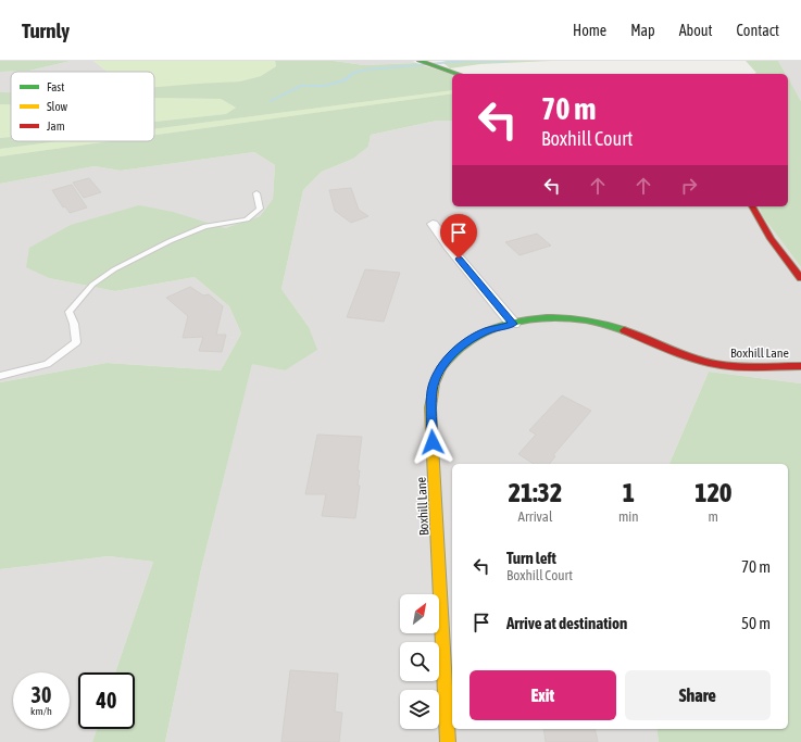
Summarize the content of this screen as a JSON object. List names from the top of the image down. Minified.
{"streets":{"street":["Boxhill Lane"]},"legend":["Fast","Slow","Jam"],"north":"top right","page":{"header":"Turnly","nav":["Home","Map","About","Contact"],"turn":["70 m","Boxhill Court"],"eta":["21:32","Arrival","1","min","120","m"],"list":[{"name":"Turn left","note":"Boxhill Court","value":"70 m"},{"name":"Arrive at destination","value":"50 m"}],"buttons":["Exit","Share"],"speed":"30 km/h","limit":"40"}}
